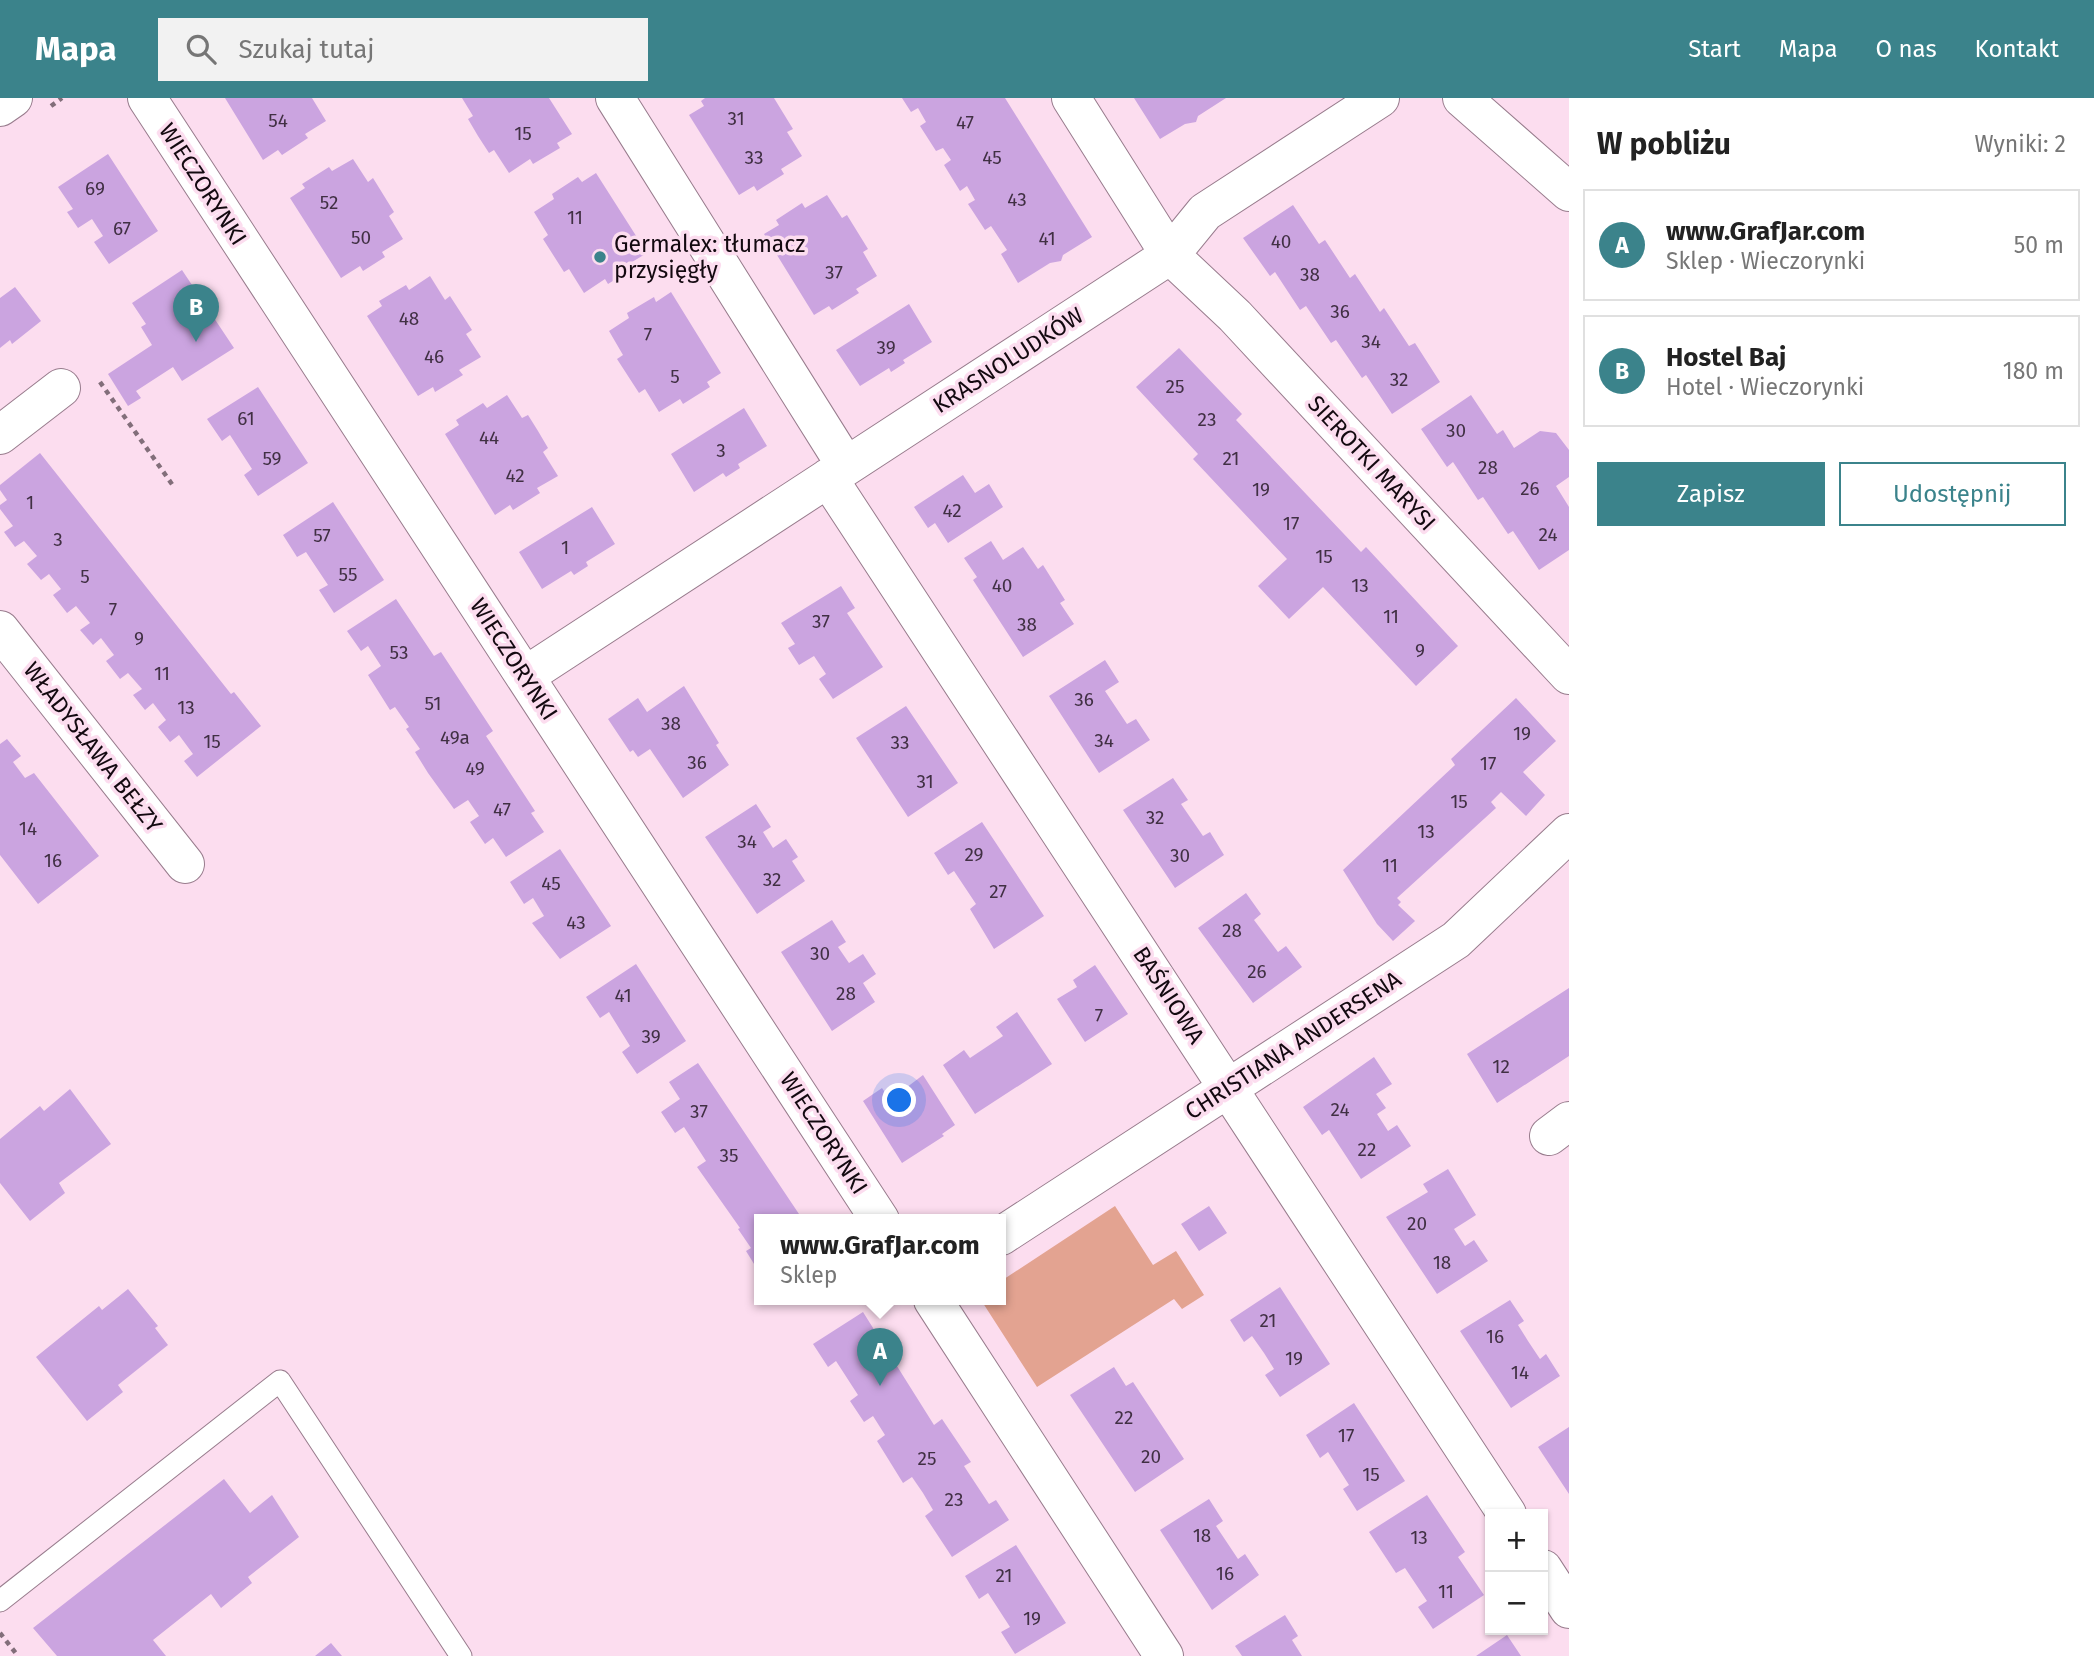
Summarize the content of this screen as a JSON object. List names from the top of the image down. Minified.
{"streets":{"street":["WIECZORYNKI","KRASNOLUDKÓW","SIEROTKI MARYSI","WŁADYSŁAWA BEŁZY","BAŚNIOWA","CHRISTIANA ANDERSENA"]},"crossings":[["WIECZORYNKI","KRASNOLUDKÓW"],["KRASNOLUDKÓW","SIEROTKI MARYSI"],["KRASNOLUDKÓW","BAŚNIOWA"],["BAŚNIOWA","CHRISTIANA ANDERSENA"]],"places":["Germalex: tłumacz przysięgły"],"house_numbers":["31","54","47","15","33","45","69","43","52","11","67","50","41","40","37","38","36","48","7","34","39","46","5","32","25","61","23","30","44","3","59","21","28","42","26","19","1","42","17","24","57","3","1","15","55","5","40","13","7","11","37","38","9","9","53","11","36","51","13","38","19","49a","34","15","33","36","17","49","31","15","47","32","14","13","34","29","30","16","11","32","45","27","43","28","30","26","28","41","7","39","12","24","37","22","35","20","18","21","16","19","14","22","17","20","25","15","23","18","13","16","21","11","19"],"page":{"header":"Mapa","search":"Szukaj tutaj","nav":["Start","Mapa","O nas","Kontakt"],"heading":["W pobliżu","Wyniki: 2"],"list":[{"mark":"A","name":"www.GrafJar.com","note":"Sklep · Wieczorynki","value":"50 m"},{"mark":"B","name":"Hostel Baj","note":"Hotel · Wieczorynki","value":"180 m"}],"pins":["B","A"],"buttons":["Zapisz","Udostępnij"],"popup":["www.GrafJar.com","Sklep"],"map_buttons":["+","−"]}}
